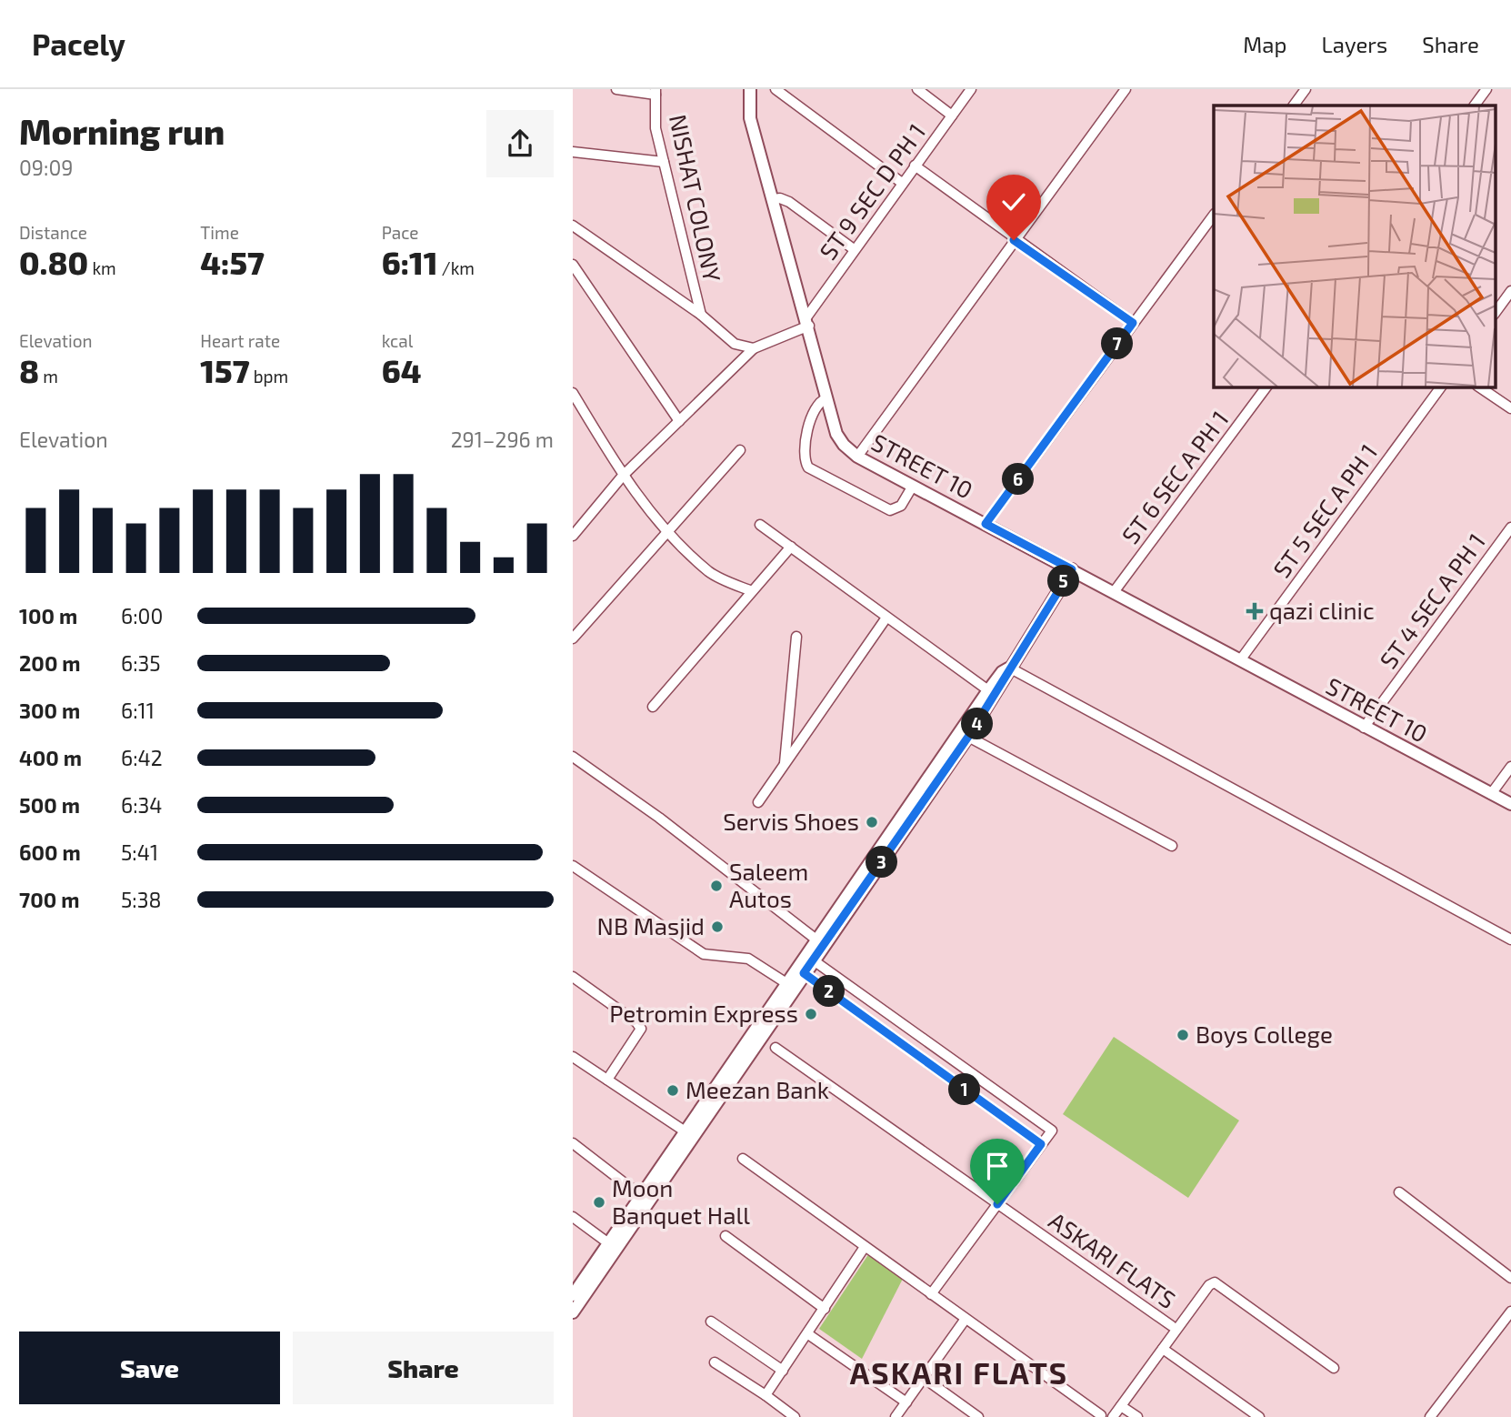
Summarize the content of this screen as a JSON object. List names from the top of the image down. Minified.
{"streets":{"street":["ST 9 SEC D PH 1","NISHAT COLONY","STREET 10","ST 6 SEC A PH 1","ST 5 SEC A PH 1","ST 4 SEC A PH 1","ASKARI FLATS"]},"crossings":[["ST 9 SEC D PH 1","STREET 10"],["STREET 10","ST 6 SEC A PH 1"],["STREET 10","ST 5 SEC A PH 1"],["STREET 10","ST 4 SEC A PH 1"]],"districts":["ASKARI FLATS"],"places":{"health":["qazi clinic"],"other":["Servis Shoes","Saleem Autos","NB Masjid","Petromin Express","Boys College","Meezan Bank","Moon Banquet Hall"]},"page":{"header":"Pacely","nav":["Map","Layers","Share"],"heading":["Morning run","09:09"],"stats":[["Distance","0.80 km"],["Time","4:57"],["Pace","6:11 /km"],["Elevation","8 m"],["Heart rate","157 bpm"],["kcal","64"]],"pins":["7","6","5","4","3","2","1"],"chart":["Elevation","291–296 m"],"list":[{"name":"100 m","note":"6:00"},{"name":"200 m","note":"6:35"},{"name":"300 m","note":"6:11"},{"name":"400 m","note":"6:42"},{"name":"500 m","note":"6:34"},{"name":"600 m","note":"5:41"},{"name":"700 m","note":"5:38"}],"buttons":["Save","Share"]}}
